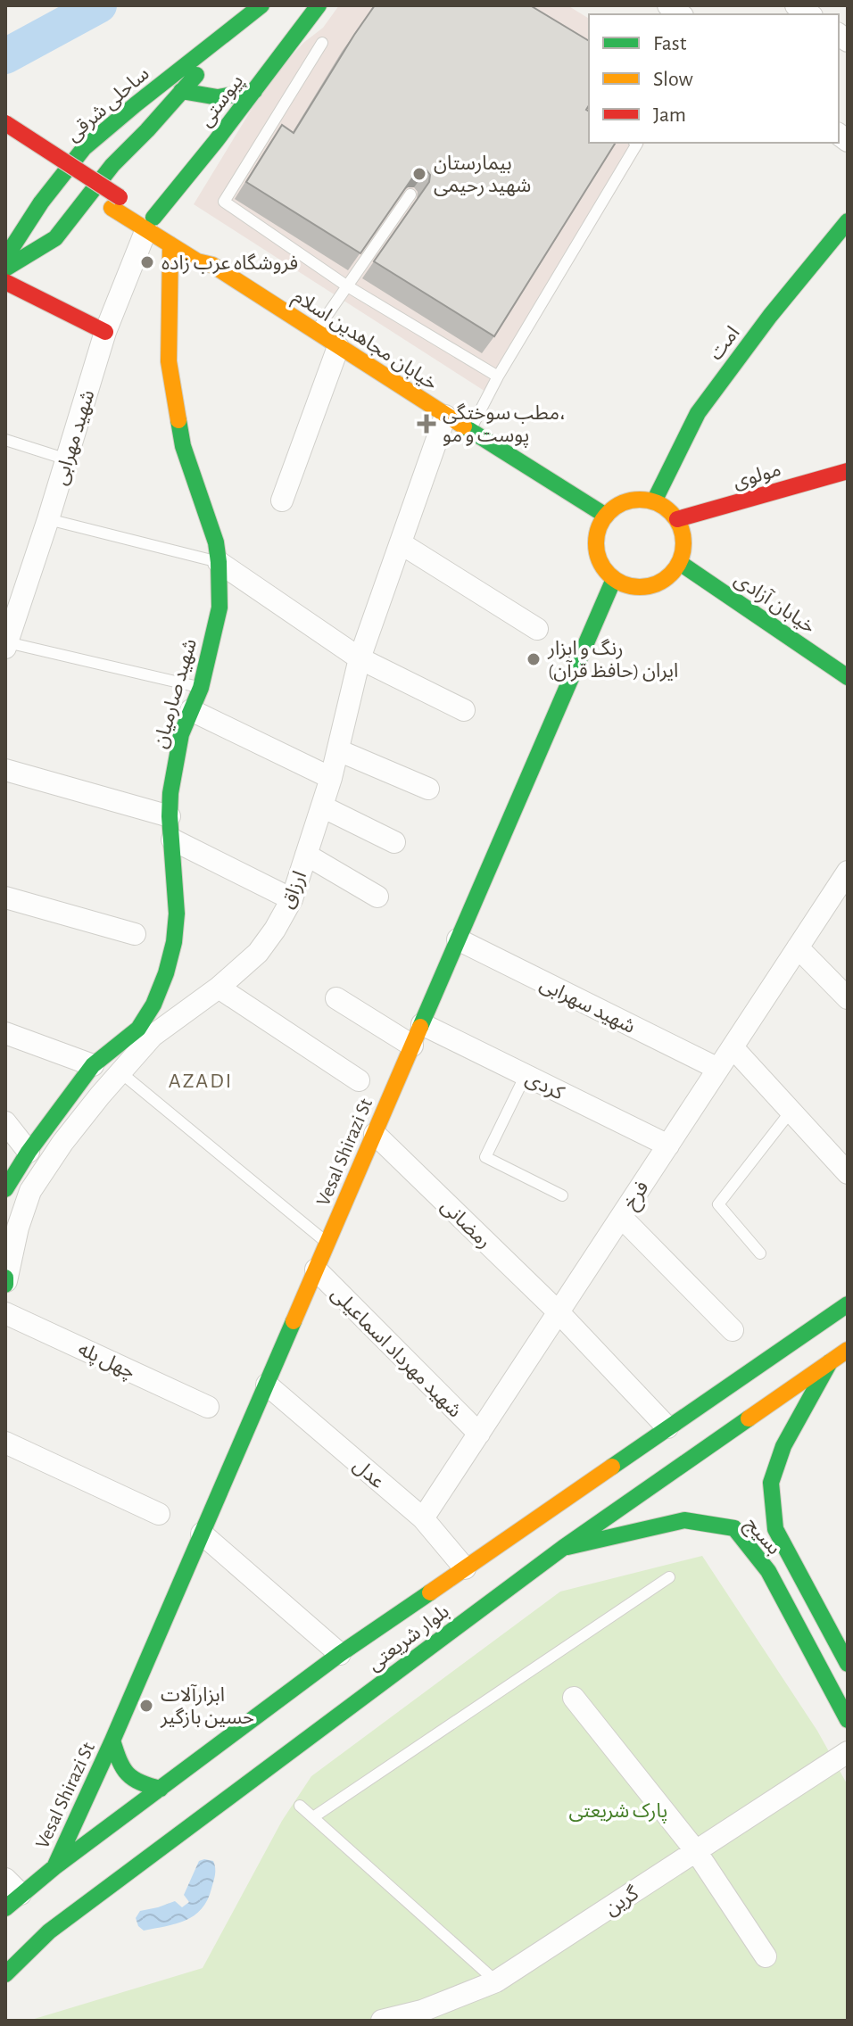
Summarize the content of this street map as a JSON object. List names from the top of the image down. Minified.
{"streets":{"street":["پیوستی","ساحلی شرقی","خیابان مجاهدین اسلام","امت","شهید مهرابی","مولوی","خیابان آزادی","شهید صارمیان","ارزاق","شهید سهرابی","کردی","Vesal Shirazi St","فرخ","رمضانی","شهید مهرداد اسماعیلی","چهل پله","عدل","بسیج","بلوار شریعتی","گرین"]},"crossings":[["پیوستی","خیابان مجاهدین اسلام"],["پیوستی","شهید مهرابی"],["خیابان مجاهدین اسلام","امت"],["خیابان مجاهدین اسلام","شهید مهرابی"],["خیابان مجاهدین اسلام","مولوی"],["خیابان مجاهدین اسلام","خیابان آزادی"],["خیابان مجاهدین اسلام","شهید صارمیان"],["خیابان مجاهدین اسلام","ارزاق"],["خیابان مجاهدین اسلام","Vesal Shirazi St"],["امت","مولوی"],["امت","خیابان آزادی"],["امت","Vesal Shirazi St"],["مولوی","خیابان آزادی"],["مولوی","Vesal Shirazi St"],["خیابان آزادی","Vesal Shirazi St"],["شهید سهرابی","Vesal Shirazi St"],["شهید سهرابی","فرخ"],["کردی","Vesal Shirazi St"],["کردی","فرخ"],["Vesal Shirazi St","رمضانی"],["Vesal Shirazi St","شهید مهرداد اسماعیلی"],["Vesal Shirazi St","عدل"],["Vesal Shirazi St","بلوار شریعتی"],["فرخ","رمضانی"],["فرخ","شهید مهرداد اسماعیلی"],["فرخ","عدل"],["رمضانی","بلوار شریعتی"],["عدل","بلوار شریعتی"],["بسیج","بلوار شریعتی"]],"districts":["AZADI"],"parks":["پارک شریعتی"],"places":{"other":["بیمارستان شهید رحیمی","فروشگاه عرب زاده","رنگ و ابزار ایران (حافظ قرآن)","ابزارآلات حسین بازگیر"],"health":["مطب سوختگی، پوست و مو"]},"legend":["Fast","Slow","Jam"]}
